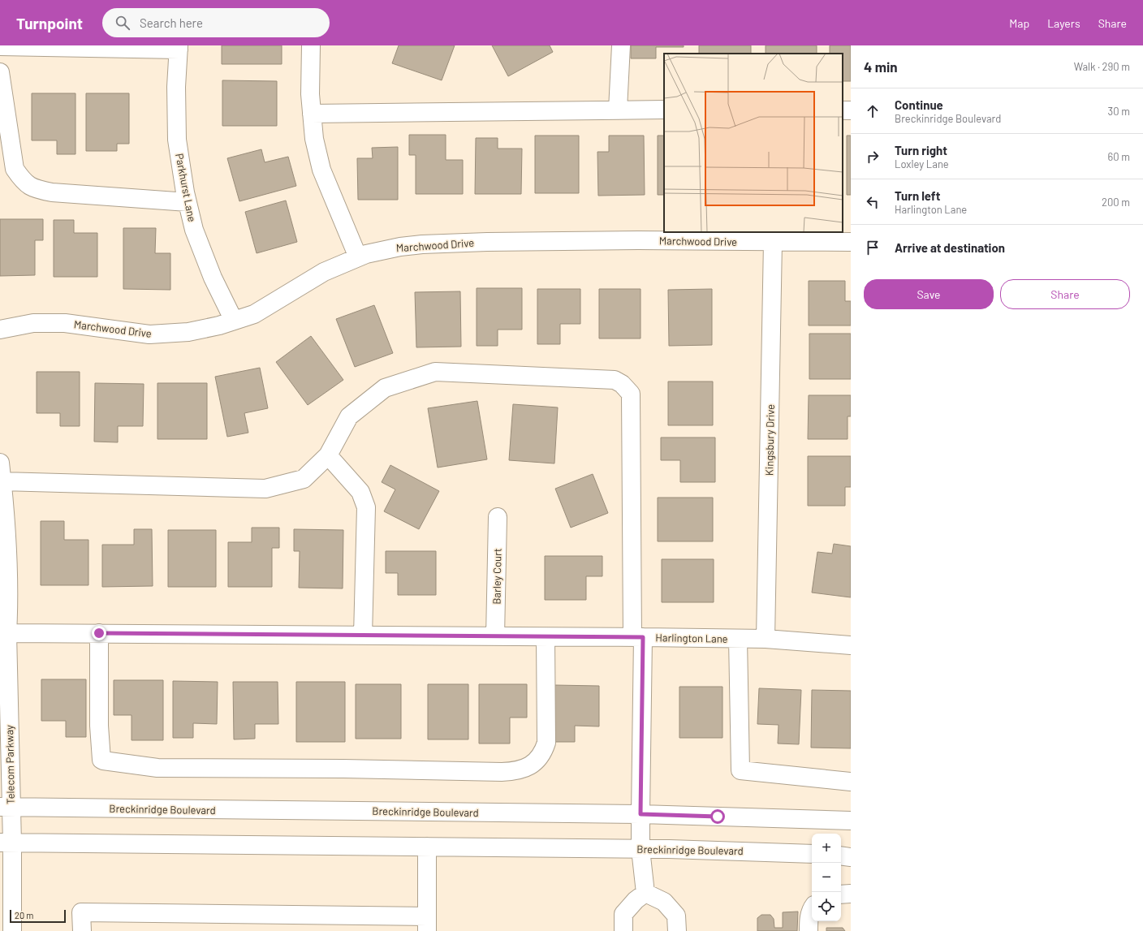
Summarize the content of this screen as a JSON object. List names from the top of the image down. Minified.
{"streets":{"street":["Parkhurst Lane","Marchwood Drive","Kingsbury Drive","Barley Court","Harlington Lane","Telecom Parkway","Breckinridge Boulevard"]},"crossings":[["Parkhurst Lane","Marchwood Drive"],["Marchwood Drive","Kingsbury Drive"],["Kingsbury Drive","Harlington Lane"],["Barley Court","Harlington Lane"],["Harlington Lane","Telecom Parkway"],["Telecom Parkway","Breckinridge Boulevard"]],"scale_bar":"20 m","page":{"header":"Turnpoint","search":"Search here","nav":["Map","Layers","Share"],"heading":["4 min","Walk · 290 m"],"list":[["Continue","Breckinridge Boulevard","30 m"],["Turn right","Loxley Lane","60 m"],["Turn left","Harlington Lane","200 m"],"Arrive at destination"],"buttons":["Save","Share"],"map_buttons":["+","−"],"scale":"20 m"}}
